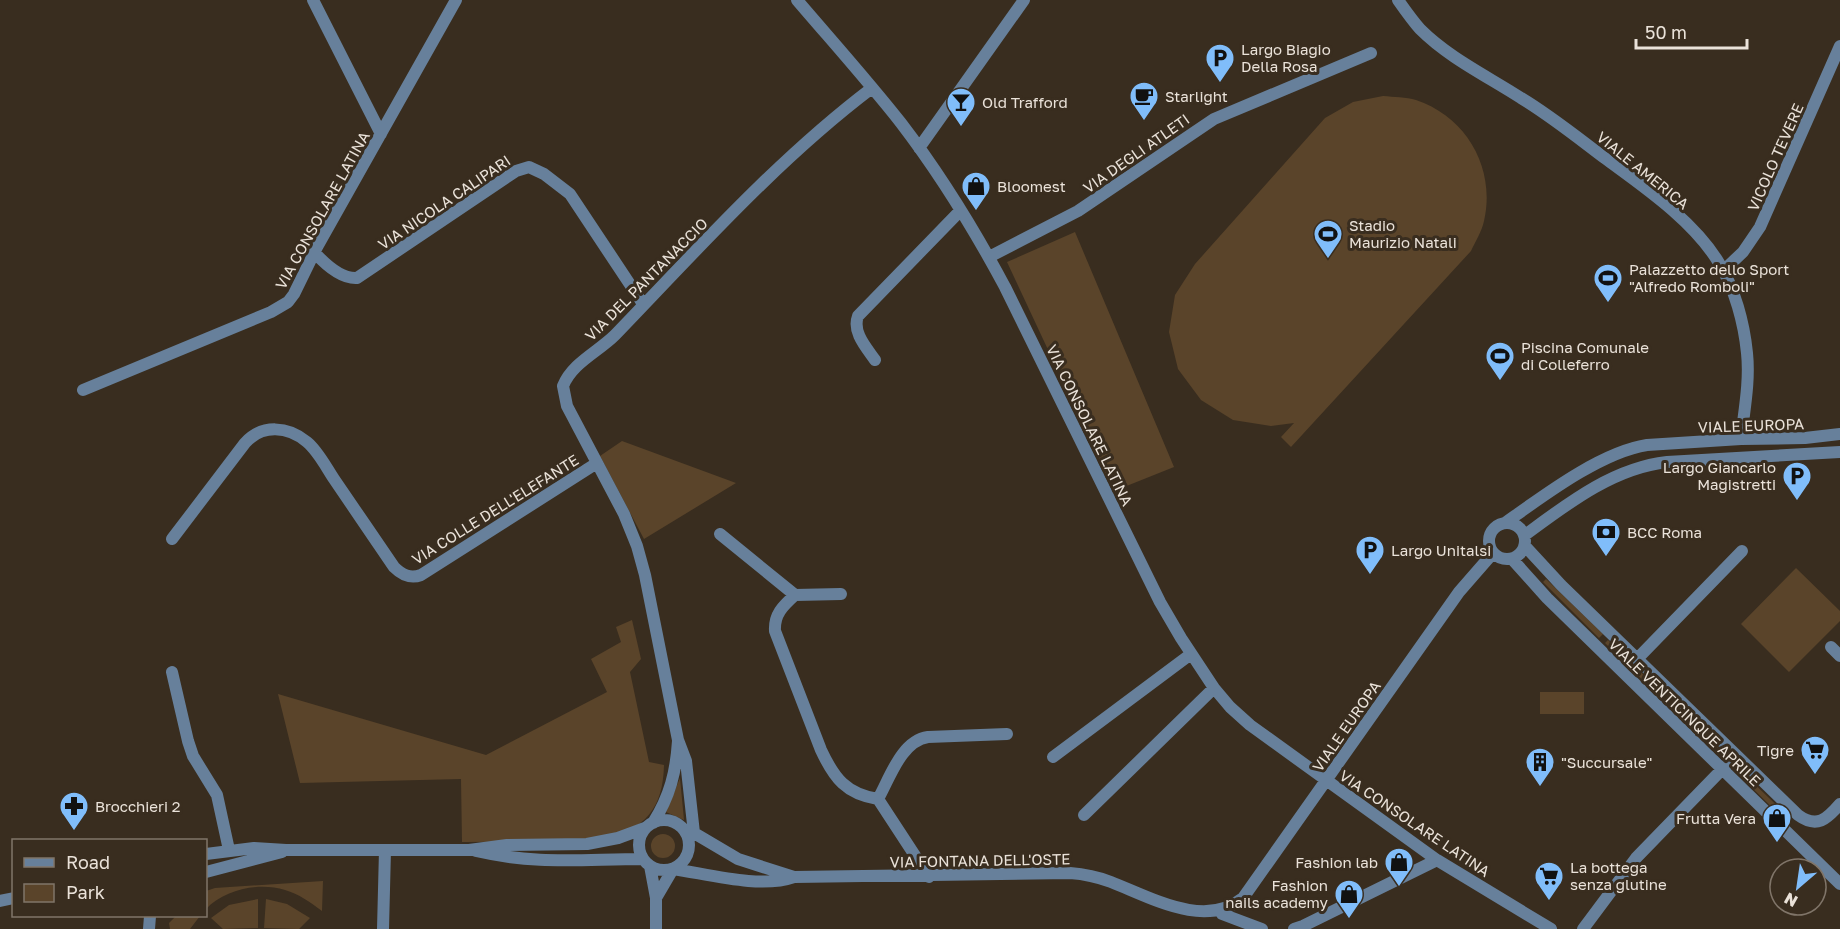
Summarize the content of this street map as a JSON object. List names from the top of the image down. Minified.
{"streets":{"street":["VIA DEGLI ATLETI","VICOLO TEVERE","VIALE AMERICA","VIA NICOLA CALIPARI","VIA CONSOLARE LATINA","VIA DEL PANTANACCIO","VIALE EUROPA","VIA COLLE DELL'ELEFANTE","VIALE VENTICINQUE APRILE","VIA FONTANA DELL'OSTE"]},"crossings":[["VIA DEGLI ATLETI","VIA CONSOLARE LATINA"],["VICOLO TEVERE","VIALE AMERICA"],["VIALE AMERICA","VIALE EUROPA"],["VIA NICOLA CALIPARI","VIA CONSOLARE LATINA"],["VIA NICOLA CALIPARI","VIA DEL PANTANACCIO"],["VIA CONSOLARE LATINA","VIA DEL PANTANACCIO"],["VIA CONSOLARE LATINA","VIALE EUROPA"],["VIA DEL PANTANACCIO","VIA COLLE DELL'ELEFANTE"],["VIA DEL PANTANACCIO","VIA FONTANA DELL'OSTE"],["VIALE EUROPA","VIALE VENTICINQUE APRILE"],["VIALE EUROPA","VIA FONTANA DELL'OSTE"]],"places":{"parking":["Largo Biagio Della Rosa","Largo Giancarlo Magistretti","Largo Unitalsi"],"cafe":["Starlight"],"bar":["Old Trafford"],"shop":["Bloomest","Frutta Vera","Fashion lab","Fashion nails academy"],"sports":["Stadio Maurizio Natali","Palazzetto dello Sport \"Alfredo Romboli\"","Piscina Comunale di Colleferro"],"bank":["BCC Roma"],"supermarket":["Tigre","La bottega senza glutine"],"building":["\"Succursale\""],"pharmacy":["Brocchieri 2"]},"legend":["Road","Park"],"scale_bar":"50 m","north":"bottom left"}
